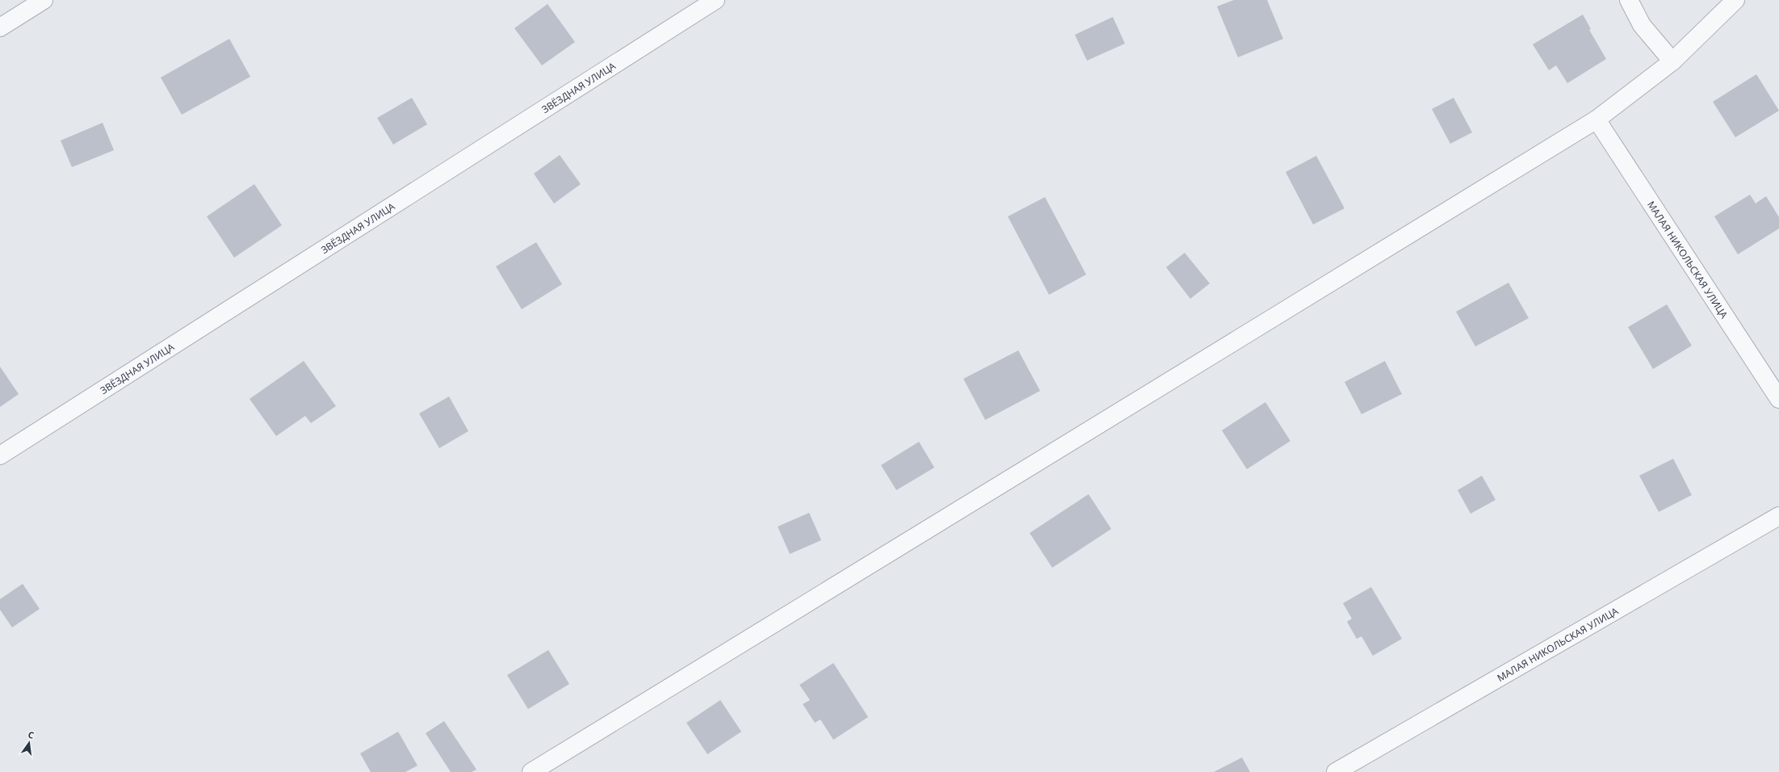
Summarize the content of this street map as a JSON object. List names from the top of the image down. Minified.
{"streets":{"street":["ЗВЁЗДНАЯ УЛИЦА","МАЛАЯ НИКОЛЬСКАЯ УЛИЦА"]},"north":"top"}
